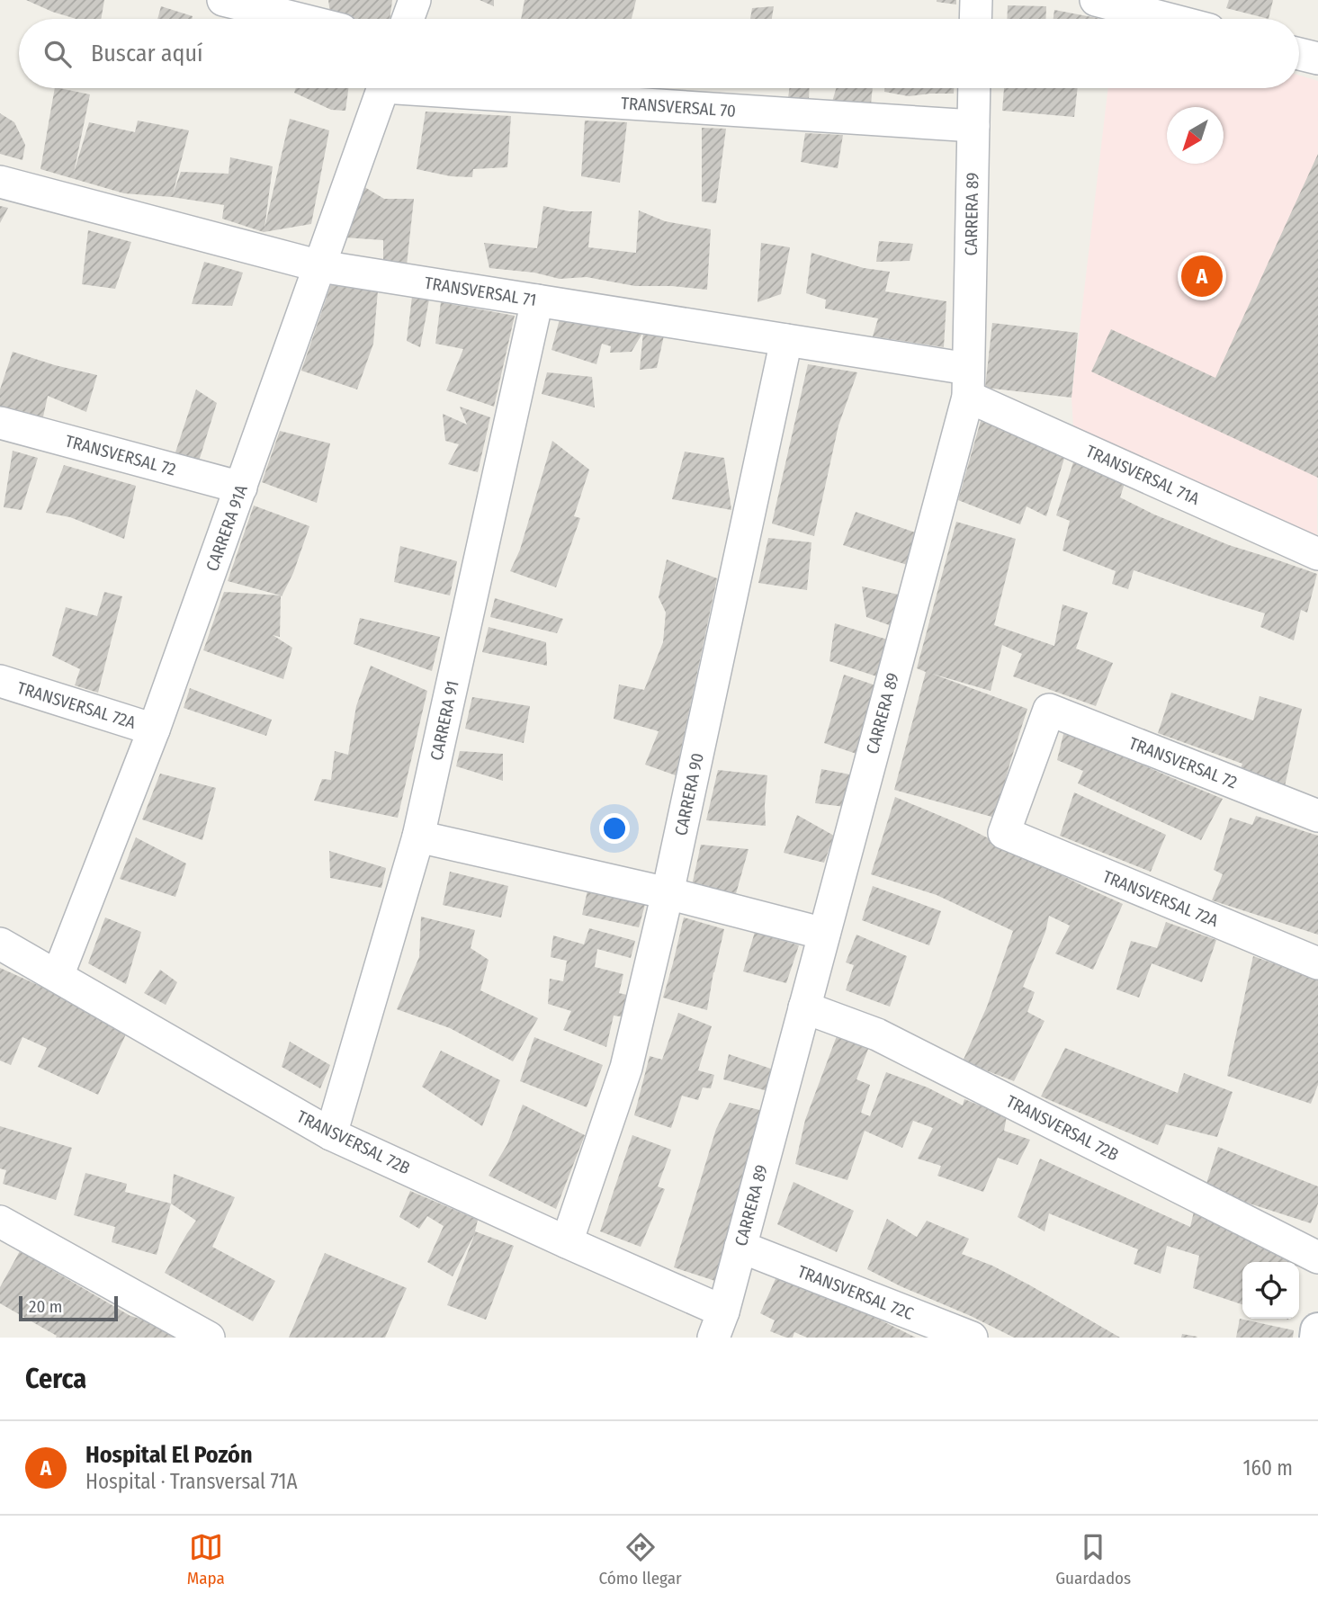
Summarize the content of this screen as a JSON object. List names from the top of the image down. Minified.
{"streets":{"street":["TRANSVERSAL 70","CARRERA 89","TRANSVERSAL 71","TRANSVERSAL 72","TRANSVERSAL 71A","CARRERA 91A","TRANSVERSAL 72A","CARRERA 91","CARRERA 90","TRANSVERSAL 72B","TRANSVERSAL 72C"]},"crossings":[["TRANSVERSAL 70","CARRERA 89"],["CARRERA 89","TRANSVERSAL 71"],["CARRERA 89","TRANSVERSAL 71A"],["CARRERA 89","TRANSVERSAL 72B"],["CARRERA 89","TRANSVERSAL 72C"],["TRANSVERSAL 71","TRANSVERSAL 71A"],["TRANSVERSAL 71","CARRERA 91A"],["TRANSVERSAL 71","CARRERA 91"],["TRANSVERSAL 71","CARRERA 90"],["TRANSVERSAL 72","CARRERA 91A"],["TRANSVERSAL 72","TRANSVERSAL 72A"],["CARRERA 91A","TRANSVERSAL 72A"],["CARRERA 91A","TRANSVERSAL 72B"],["CARRERA 91","TRANSVERSAL 72B"],["CARRERA 90","TRANSVERSAL 72B"]],"scale_bar":"20 m","north":"bottom left","page":{"search":"Buscar aquí","pins":"A","scale":"20 m","heading":"Cerca","list":[{"mark":"A","name":"Hospital El Pozón","note":"Hospital · Transversal 71A","value":"160 m"}],"nav":["Mapa","Cómo llegar","Guardados"]}}
